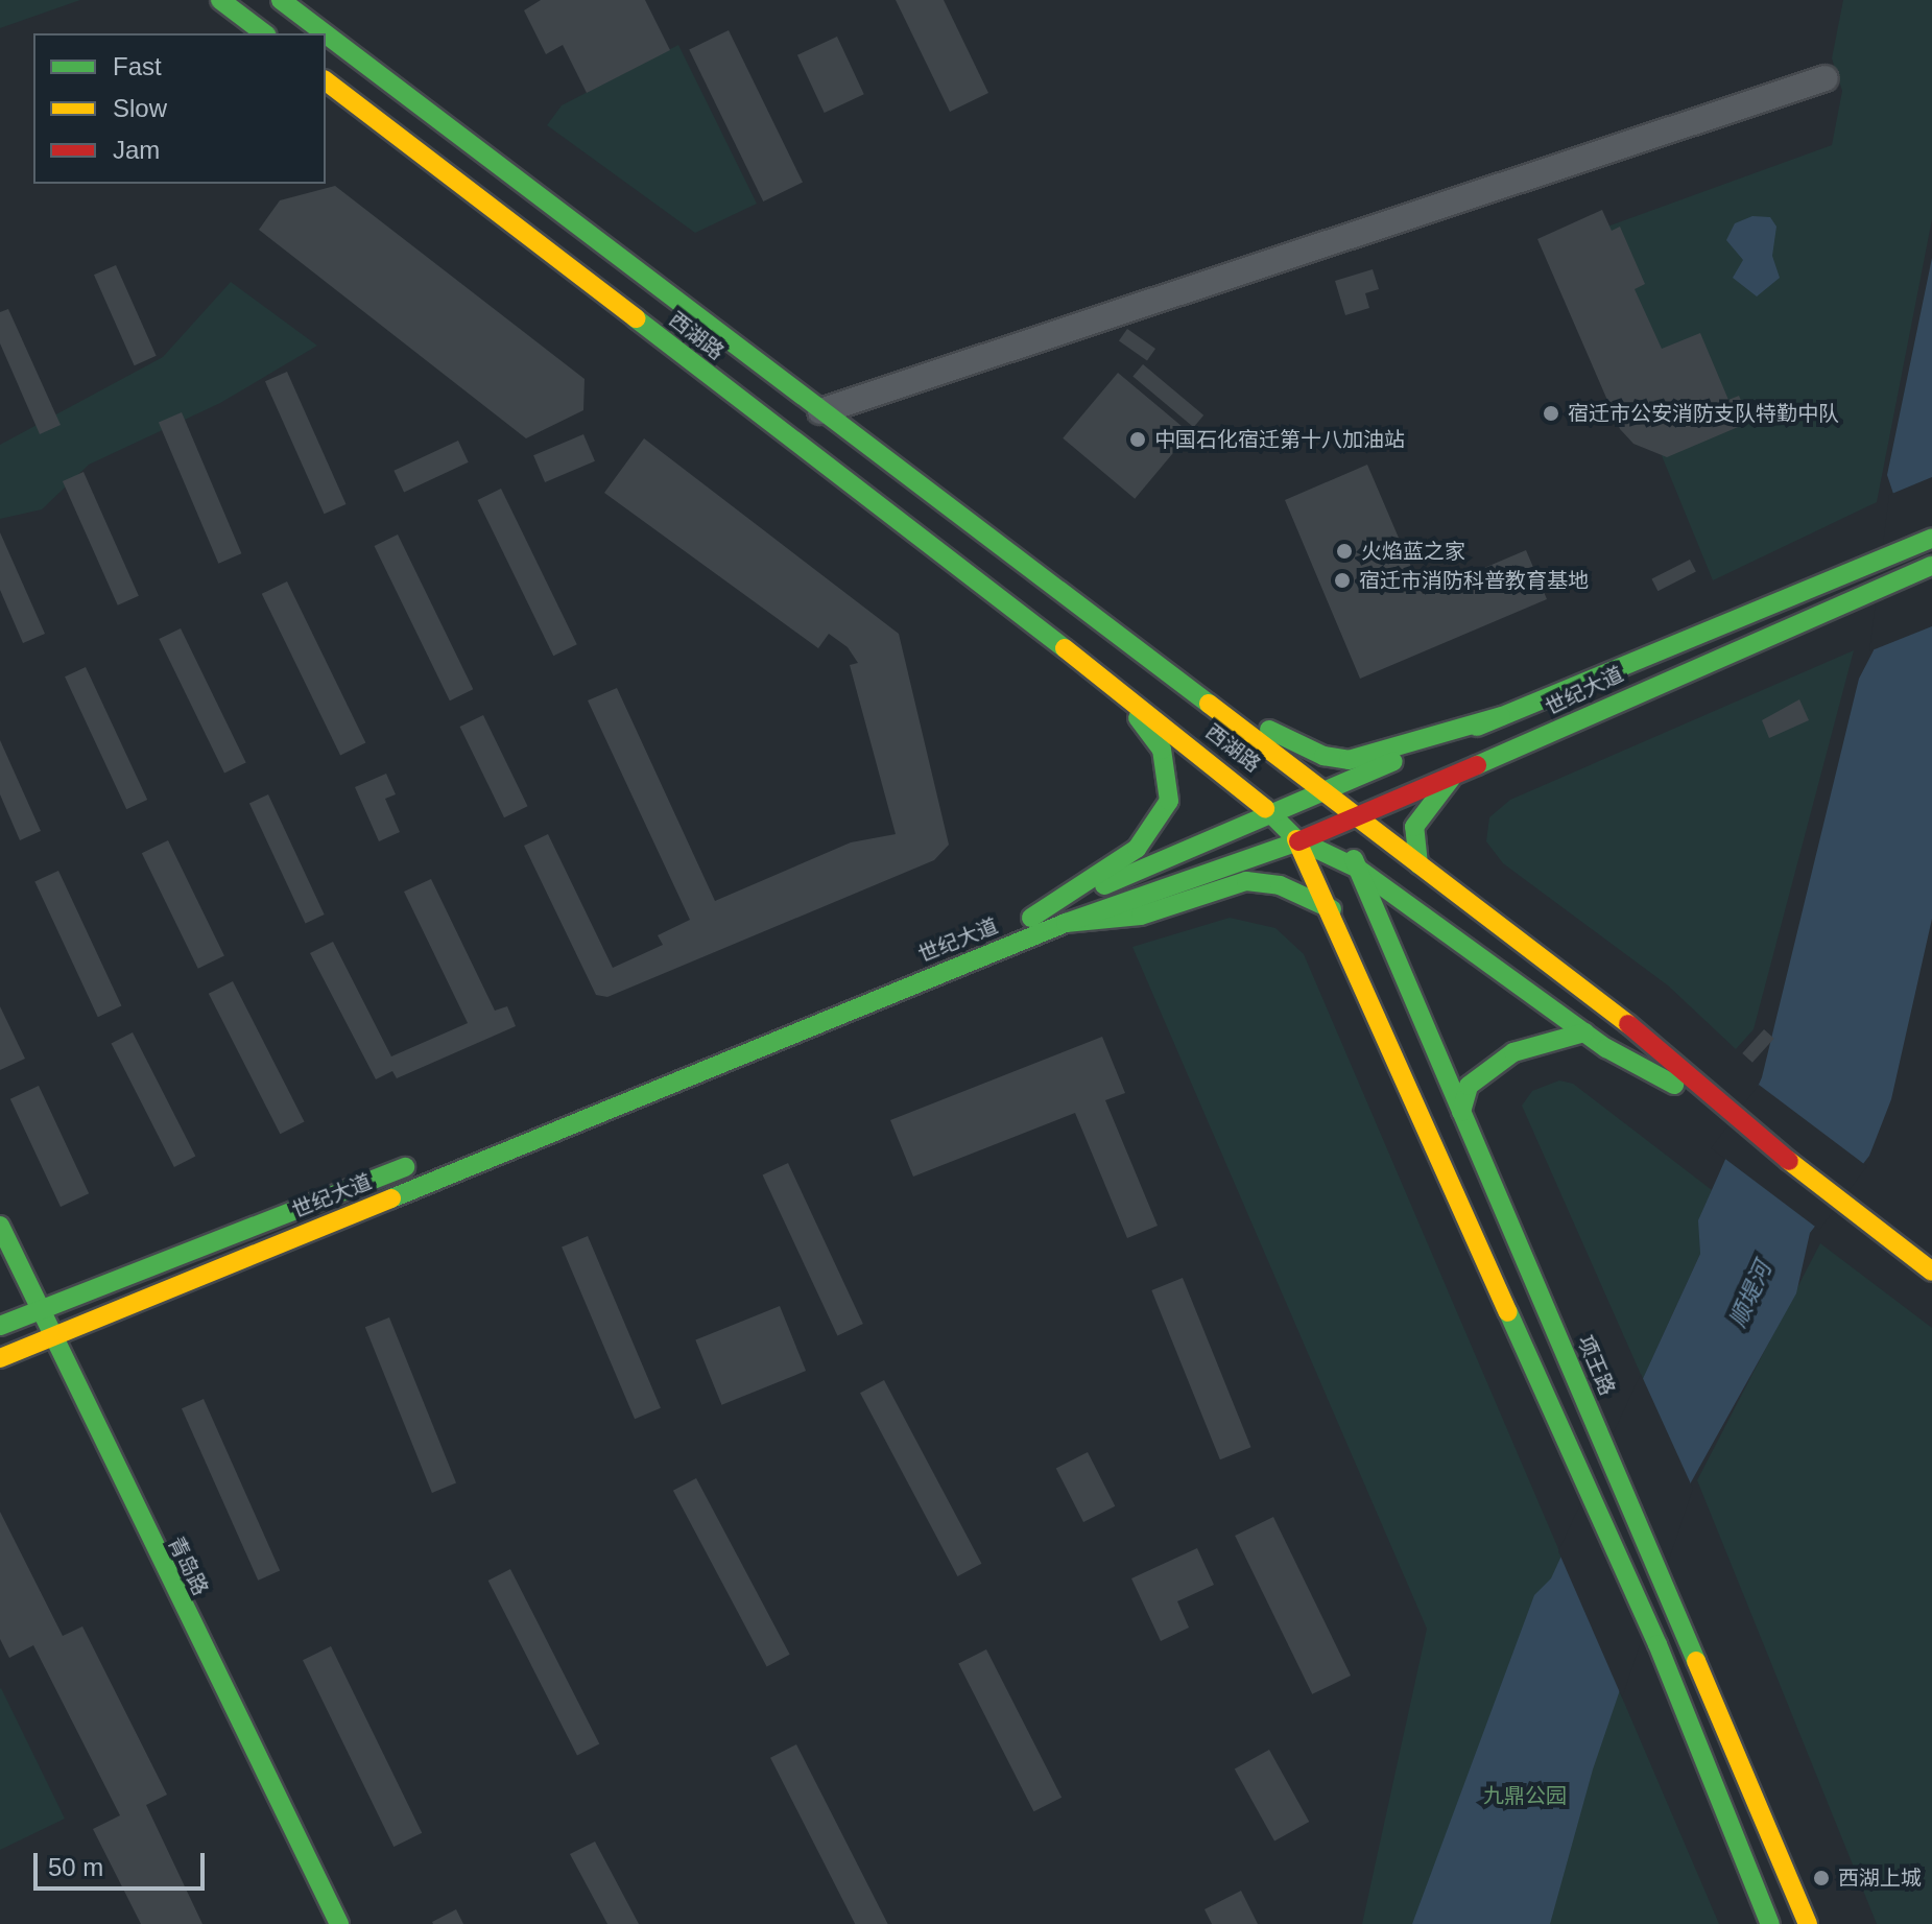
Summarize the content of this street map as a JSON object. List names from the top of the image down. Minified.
{"streets":{"main road":["西湖路","世纪大道","项王路","青岛路"]},"crossings":[["西湖路","世纪大道"],["西湖路","项王路"],["世纪大道","项王路"],["世纪大道","青岛路"]],"water":["顺堤河"],"parks":["九鼎公园"],"places":["宿迁市公安消防支队特勤中队","中国石化宿迁第十八加油站","火焰蓝之家","宿迁市消防科普教育基地","西湖上城"],"legend":["Fast","Slow","Jam"],"scale_bar":"50 m"}
